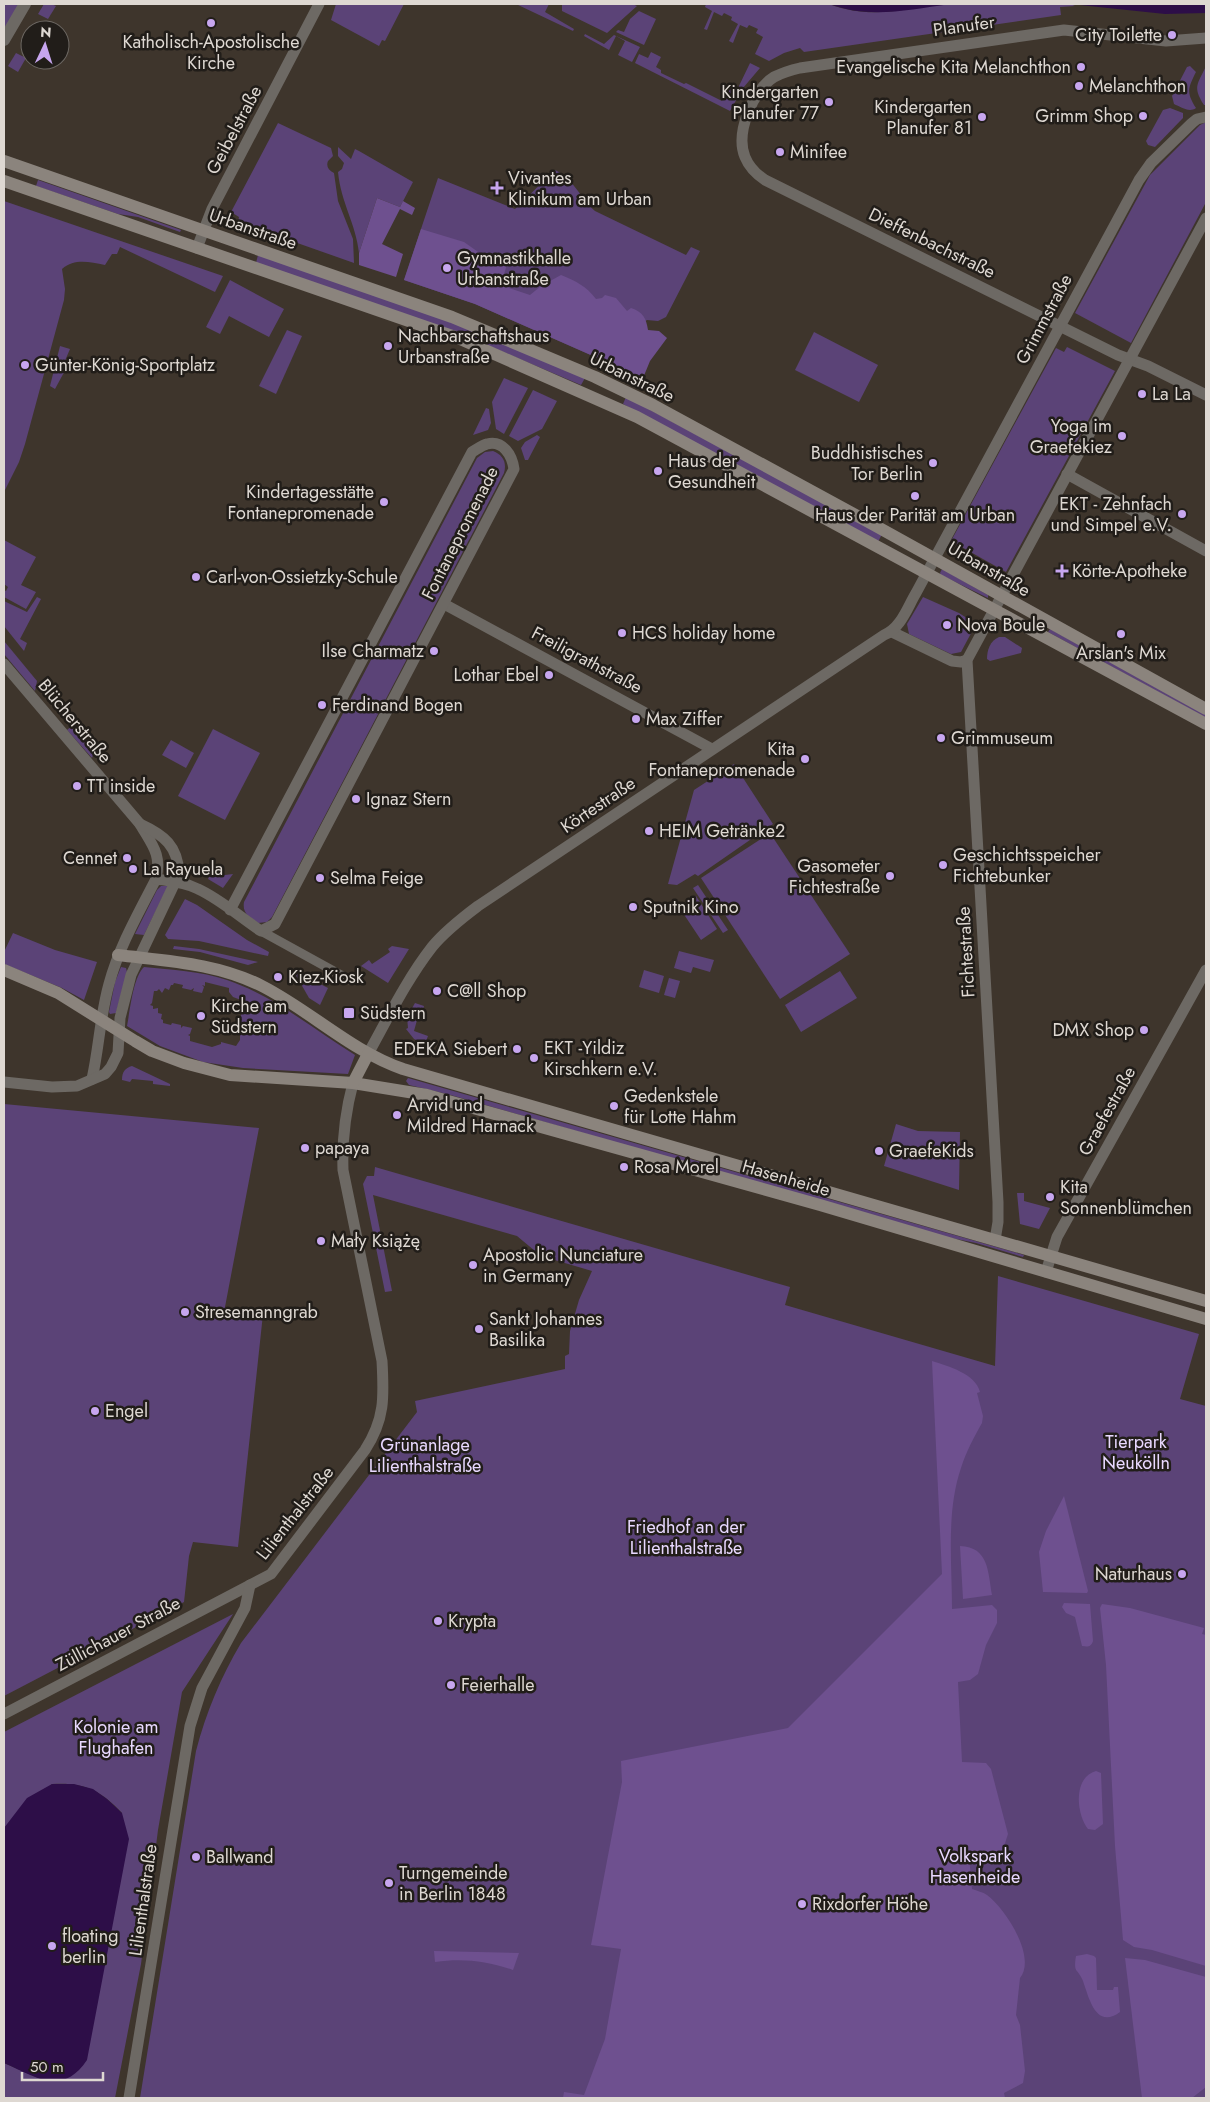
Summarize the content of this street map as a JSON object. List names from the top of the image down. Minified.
{"streets":{"main road":["Urbanstraße","Hasenheide"],"street":["Planufer","Geibelstraße","Dieffenbachstraße","Grimmstraße","Fontanepromenade","Freiligrathstraße","Blücherstraße","Körtestraße","Fichtestraße","Graefestraße","Lilienthalstraße","Züllichauer Straße"]},"crossings":[["Planufer","Dieffenbachstraße"],["Geibelstraße","Urbanstraße"],["Urbanstraße","Grimmstraße"],["Urbanstraße","Körtestraße"],["Dieffenbachstraße","Grimmstraße"],["Grimmstraße","Körtestraße"],["Fontanepromenade","Freiligrathstraße"],["Freiligrathstraße","Körtestraße"],["Körtestraße","Hasenheide"],["Fichtestraße","Hasenheide"],["Graefestraße","Hasenheide"],["Hasenheide","Lilienthalstraße"],["Lilienthalstraße","Züllichauer Straße"]],"parks":["Tierpark Neukölln","Grünanlage Lilienthalstraße","Friedhof an der Lilienthalstraße","Kolonie am Flughafen","Volkspark Hasenheide"],"places":{"other":["Katholisch-Apostolische Kirche","City Toilette","Evangelische Kita Melanchthon","Melanchthon","Kindergarten Planufer 77","Grimm Shop","Kindergarten Planufer 81","Minifee","Gymnastikhalle Urbanstraße","Nachbarschaftshaus Urbanstraße","Günter-König-Sportplatz","La La","Yoga im Graefekiez","Buddhistisches Tor Berlin","Haus der Gesundheit","Haus der Parität am Urban","Kindertagesstätte Fontanepromenade","EKT - Zehnfach und Simpel e.V.","Carl-von-Ossietzky-Schule","Nova Boule","HCS holiday home","Arslan's Mix","Ilse Charmatz","Lothar Ebel","Ferdinand Bogen","Max Ziffer","Grimmuseum","Kita Fontanepromenade","TT inside","Ignaz Stern","HEIM Getränke2","Cennet","Geschichtsspeicher Fichtebunker","La Rayuela","Gasometer Fichtestraße","Selma Feige","Sputnik Kino","Kiez-Kiosk","C@ll Shop","Kirche am Südstern","DMX Shop","EDEKA Siebert","EKT -Yildiz Kirschkern e.V.","Gedenkstele für Lotte Hahm","Arvid und Mildred Harnack","papaya","GraefeKids","Rosa Morel","Kita Sonnenblümchen","Mały Książę","Apostolic Nunciature in Germany","Stresemanngrab","Sankt Johannes Basilika","Engel","Naturhaus","Krypta","Feierhalle","Ballwand","Turngemeinde in Berlin 1848","Rixdorfer Höhe","floating berlin"],"health":["Vivantes Klinikum am Urban","Körte-Apotheke"],"transit":["Südstern"]},"scale_bar":"50 m","north":"top"}
